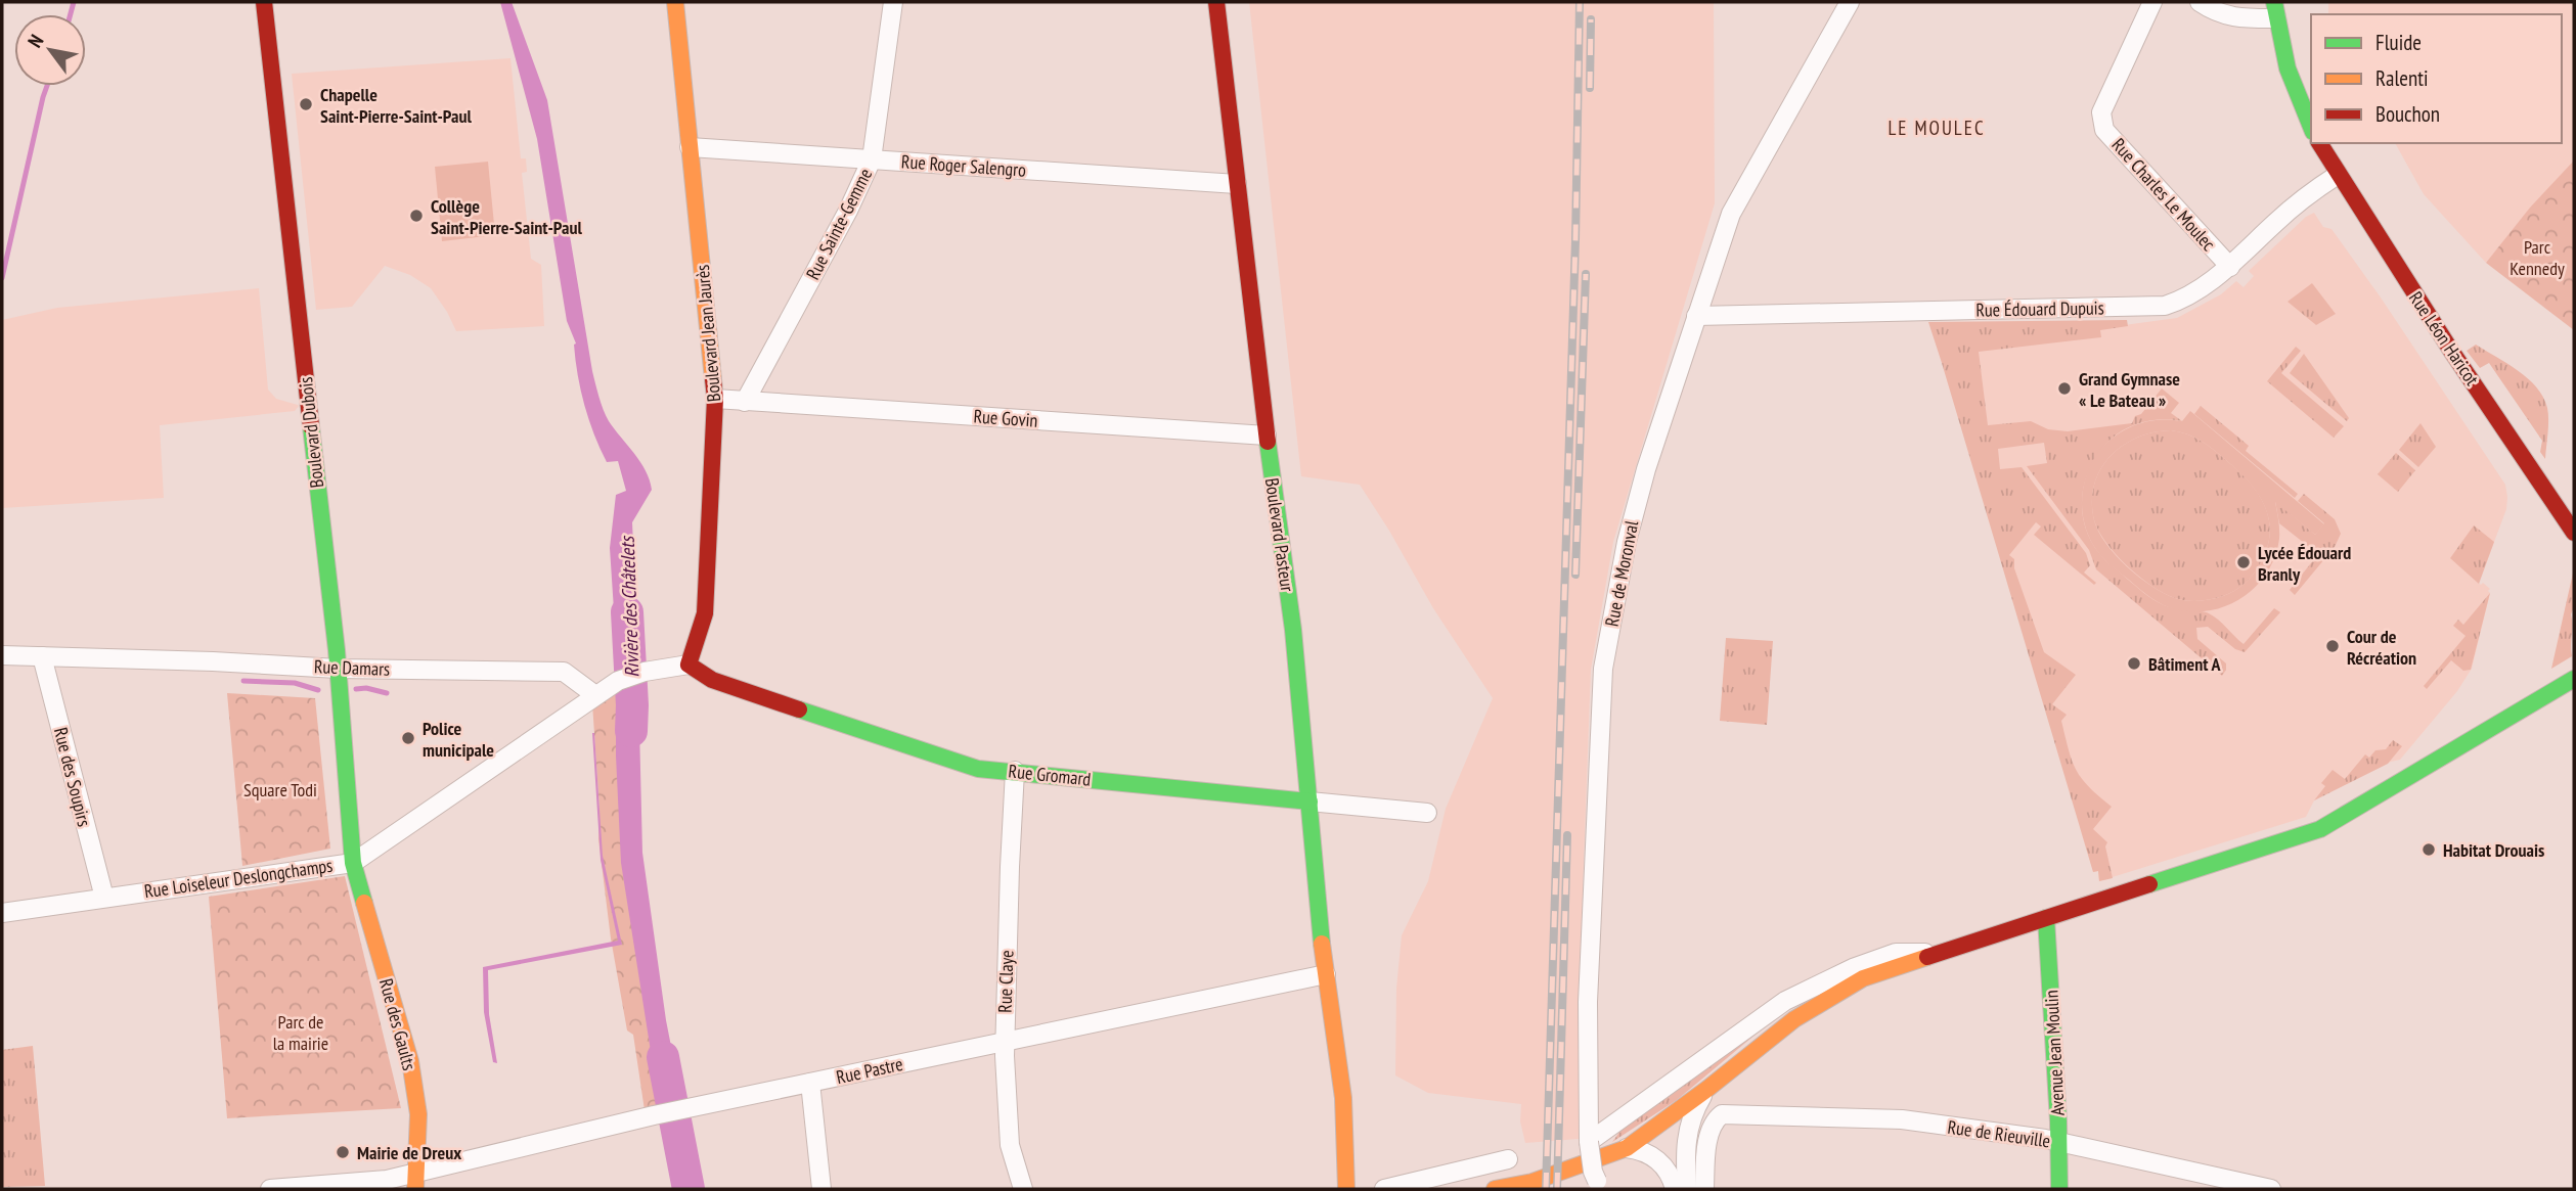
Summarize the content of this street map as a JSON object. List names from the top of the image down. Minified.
{"streets":{"street":["Rue Roger Salengro","Rue Charles Le Moulec","Rue Sainte-Gemme","Rue Édouard Dupuis","Boulevard Jean Jaurès","Rue Léon Haricot","Rue Govin","Boulevard Dubois","Boulevard Pasteur","Rue de Moronval","Rue Damars","Rue Gromard","Rue des Soupirs","Rue Loiseleur Deslongchamps","Rue Claye","Rue des Gaults","Avenue Jean Moulin","Rue Pastre","Rue de Rieuville"]},"crossings":[["Rue Roger Salengro","Rue Sainte-Gemme"],["Rue Roger Salengro","Boulevard Jean Jaurès"],["Rue Roger Salengro","Boulevard Pasteur"],["Rue Charles Le Moulec","Rue Édouard Dupuis"],["Rue Sainte-Gemme","Rue Govin"],["Rue Édouard Dupuis","Rue Léon Haricot"],["Rue Édouard Dupuis","Rue de Moronval"],["Boulevard Jean Jaurès","Rue Gromard"],["Rue Govin","Boulevard Pasteur"],["Boulevard Dubois","Rue Damars"],["Boulevard Dubois","Rue Loiseleur Deslongchamps"],["Boulevard Dubois","Rue des Gaults"],["Boulevard Pasteur","Rue Gromard"],["Boulevard Pasteur","Rue Pastre"],["Rue Damars","Rue des Soupirs"],["Rue Damars","Rue Loiseleur Deslongchamps"],["Rue Gromard","Rue Claye"],["Rue des Soupirs","Rue Loiseleur Deslongchamps"],["Rue Loiseleur Deslongchamps","Rue des Gaults"],["Rue Claye","Rue Pastre"],["Rue des Gaults","Rue Pastre"],["Avenue Jean Moulin","Rue de Rieuville"]],"districts":["LE MOULEC"],"water":["Rivière des Châtelets"],"parks":["Parc Kennedy","Square Todi","Parc de la mairie"],"places":["Chapelle Saint-Pierre-Saint-Paul","Collège Saint-Pierre-Saint-Paul","Grand Gymnase « Le Bateau »","Lycée Édouard Branly","Cour de Récréation","Bâtiment A","Police municipale","Habitat Drouais","Mairie de Dreux"],"legend":["Fluide","Ralenti","Bouchon"],"north":"top left"}
